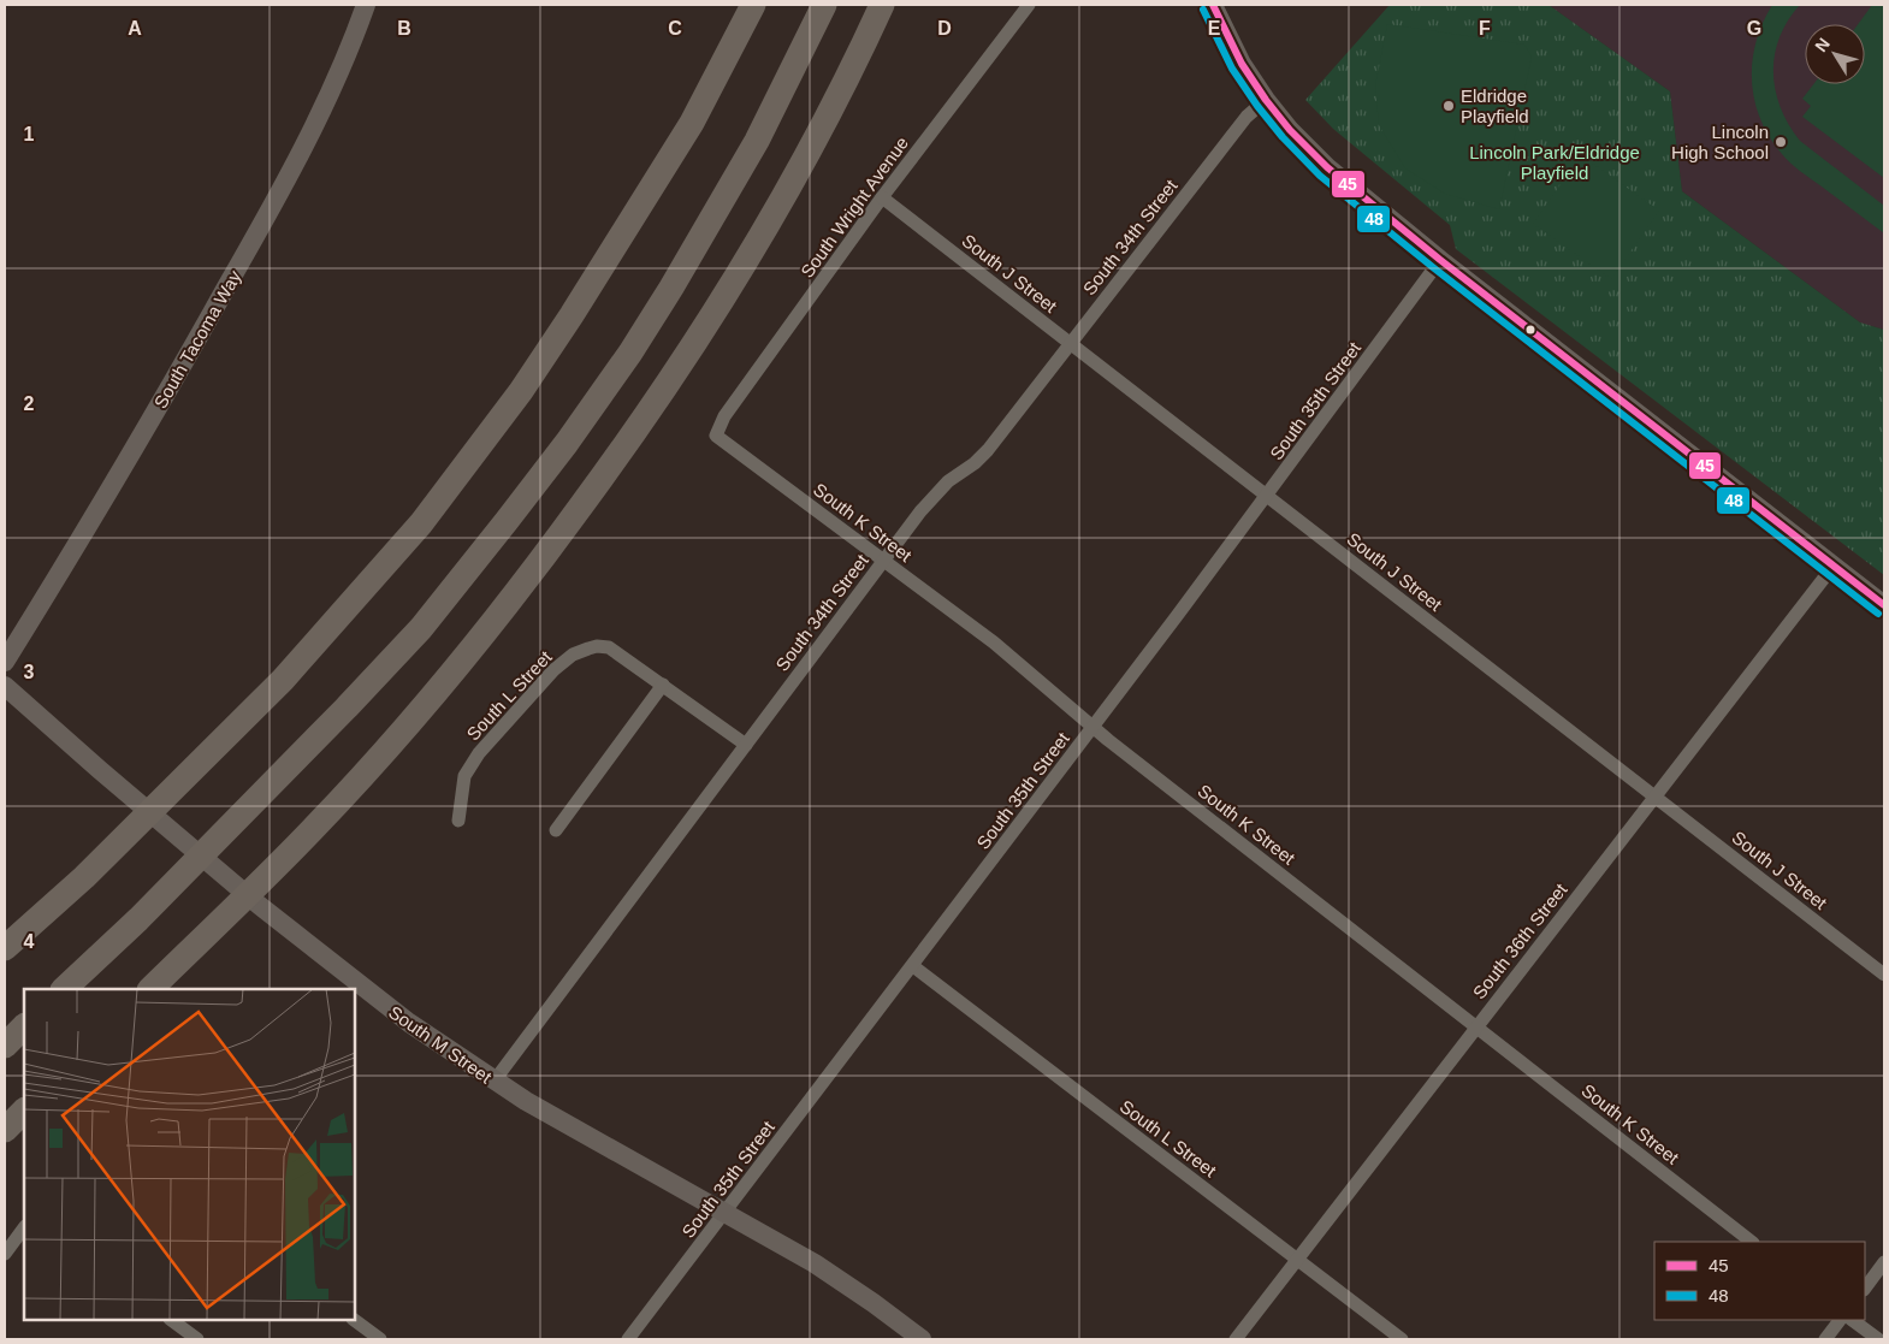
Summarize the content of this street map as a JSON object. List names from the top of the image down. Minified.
{"streets":{"main road":["South Tacoma Way","South M Street"],"street":["South Wright Avenue","South 34th Street","South J Street","South 35th Street","South K Street","South L Street","South 36th Street"]},"crossings":[["South Wright Avenue","South J Street"],["South Wright Avenue","South K Street"],["South 34th Street","South J Street"],["South 34th Street","South K Street"],["South 34th Street","South L Street"],["South 34th Street","South M Street"],["South J Street","South 35th Street"],["South J Street","South 36th Street"],["South 35th Street","South K Street"],["South 35th Street","South L Street"],["South 35th Street","South M Street"],["South K Street","South 36th Street"],["South L Street","South 36th Street"]],"parks":["Lincoln Park/Eldridge Playfield"],"places":["Eldridge Playfield","Lincoln High School"],"lines":["transit line 45","transit line 48"],"legend":["45","48"],"north":"top left","grid":{"columns":["A","B","C","D","E","F","G"],"rows":["1","2","3","4"]}}
